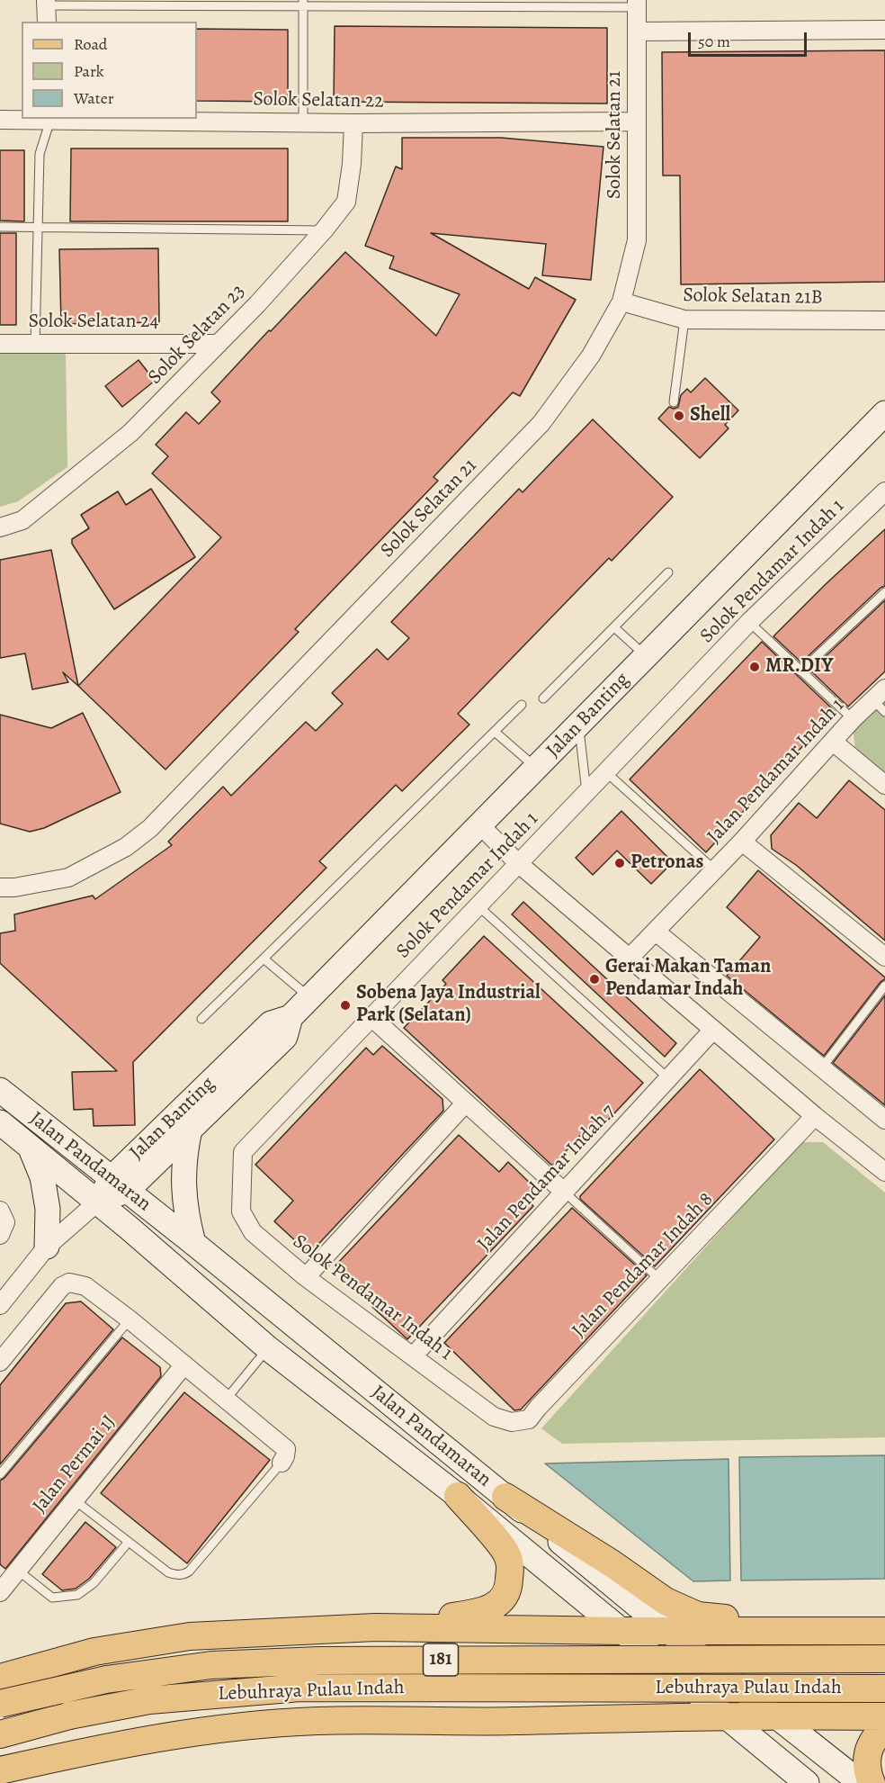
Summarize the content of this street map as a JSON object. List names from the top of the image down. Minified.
{"streets":{"main road":["Jalan Banting","Jalan Pandamaran","181","Lebuhraya Pulau Indah"],"street":["Solok Selatan 22","Solok Selatan 21","Solok Selatan 21B","Solok Selatan 24","Solok Selatan 23","Solok Pendamar Indah 1","Jalan Pendamar Indah 1","Jalan Pendamar Indah 7","Jalan Pendamar Indah 8","Jalan Permai 1J"]},"crossings":[["Solok Selatan 22","Solok Selatan 21"],["Solok Selatan 22","Solok Selatan 23"],["Solok Selatan 21","Solok Selatan 21B"],["Solok Selatan 24","Solok Selatan 23"],["Solok Pendamar Indah 1","Jalan Pendamar Indah 7"],["Solok Pendamar Indah 1","Jalan Pendamar Indah 8"],["Jalan Banting","Jalan Pandamaran"]],"places":["Shell","MR.DIY","Petronas","Gerai Makan Taman Pendamar Indah","Sobena Jaya Industrial Park (Selatan)"],"legend":["Road","Park","Water"],"scale_bar":"50 m"}
